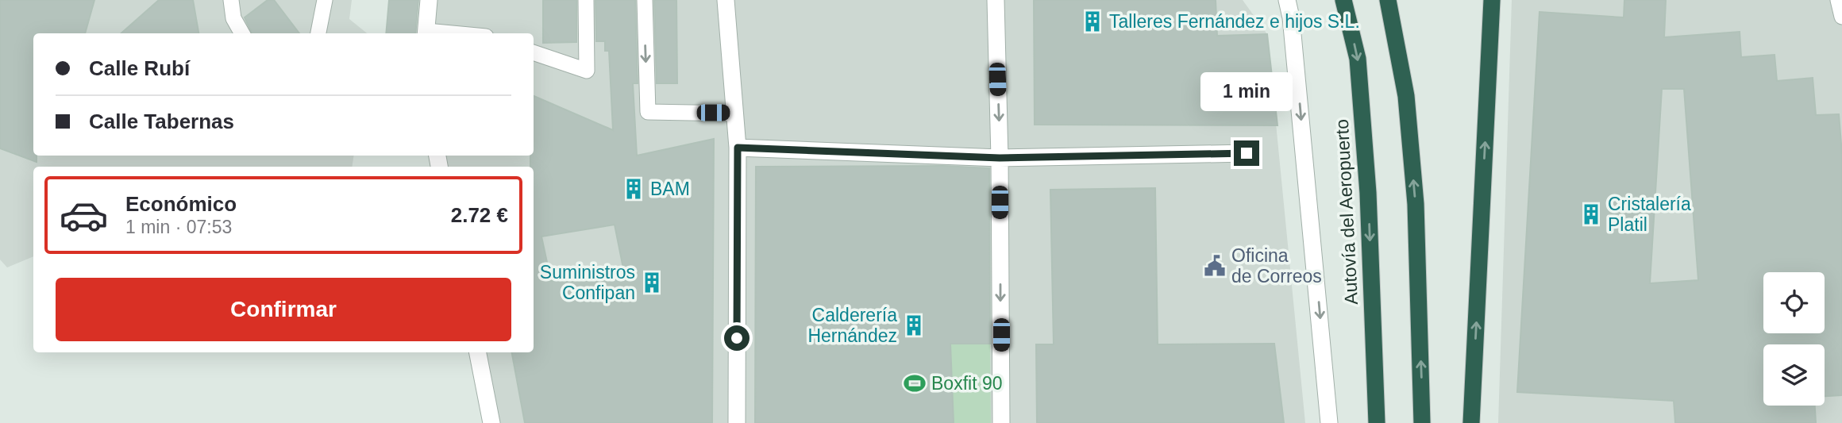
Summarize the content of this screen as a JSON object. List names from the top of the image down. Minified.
{"streets":{"highway":["Autovía del Aeropuerto"]},"places":{"building":["Talleres Fernández e hijos S.L.","BAM","Cristalería Platil","Suministros Confipan","Calderería Hernández"],"public building":["Oficina de Correos"],"sports":["Boxfit 90"]},"page":{"banner":["Calle Rubí","Calle Tabernas"],"bubble":"1 min","list":[{"name":"Económico","note":"1 min · 07:53","value":"2.72 €"}],"buttons":"Confirmar"}}
